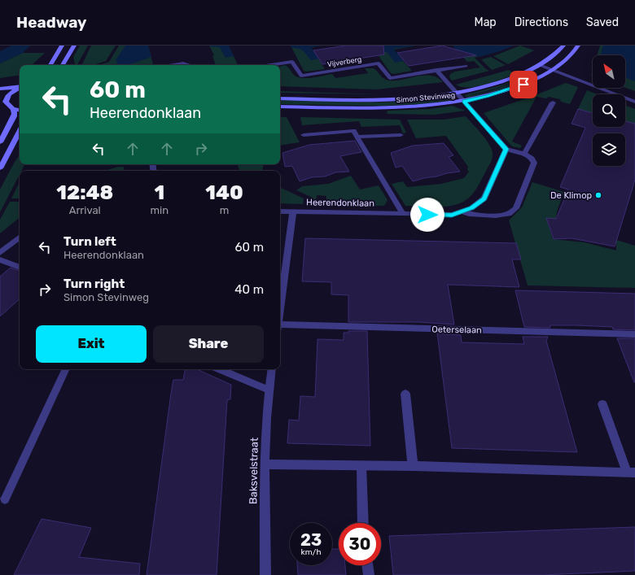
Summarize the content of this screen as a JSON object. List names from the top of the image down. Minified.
{"streets":{"street":["Vijverberg","Simon Stevinweg","Heerendonklaan","Oeterselaan","Baksvelstraat"]},"places":["De Klimop"],"north":"top left","page":{"header":"Headway","nav":["Map","Directions","Saved"],"turn":["60 m","Heerendonklaan"],"eta":["12:48","Arrival","1","min","140","m"],"list":[{"name":"Turn left","note":"Heerendonklaan","value":"60 m"},{"name":"Turn right","note":"Simon Stevinweg","value":"40 m"}],"buttons":["Exit","Share"],"speed":"23 km/h","limit":"30"}}
